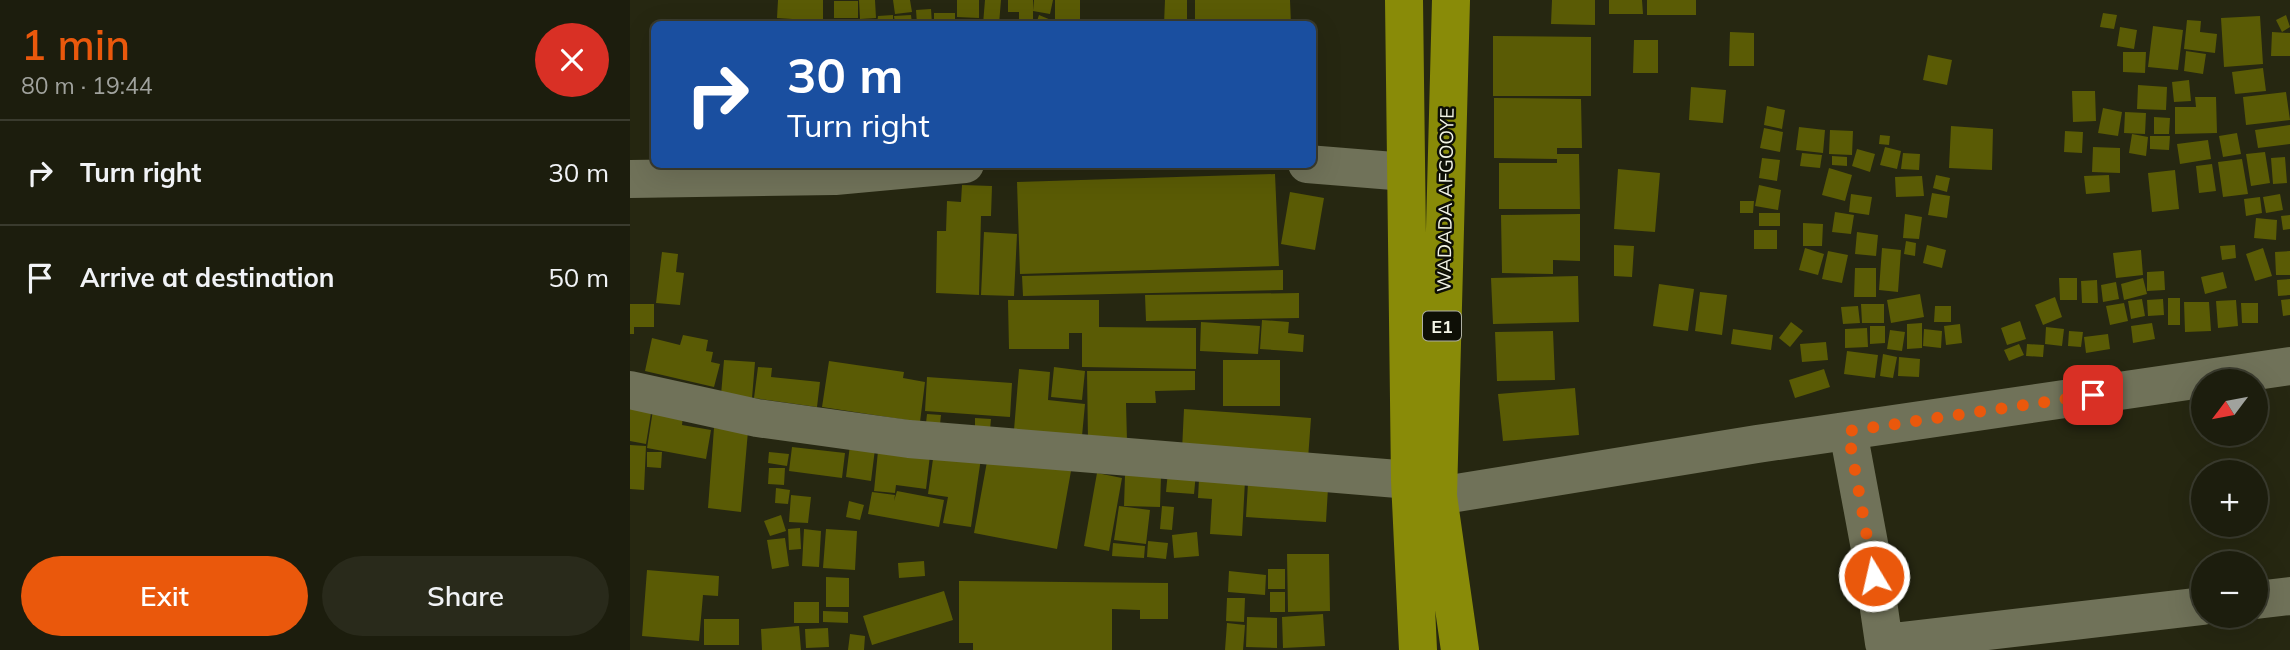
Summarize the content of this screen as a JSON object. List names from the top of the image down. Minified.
{"streets":{"highway":["WADADA AFGOOYE","E1"]},"north":"bottom left","page":{"heading":["1 min","80 m · 19:44"],"turn":["30 m","Turn right"],"list":[{"name":"Turn right","value":"30 m"},{"name":"Arrive at destination","value":"50 m"}],"map_buttons":["+","−"],"buttons":["Exit","Share"]}}
